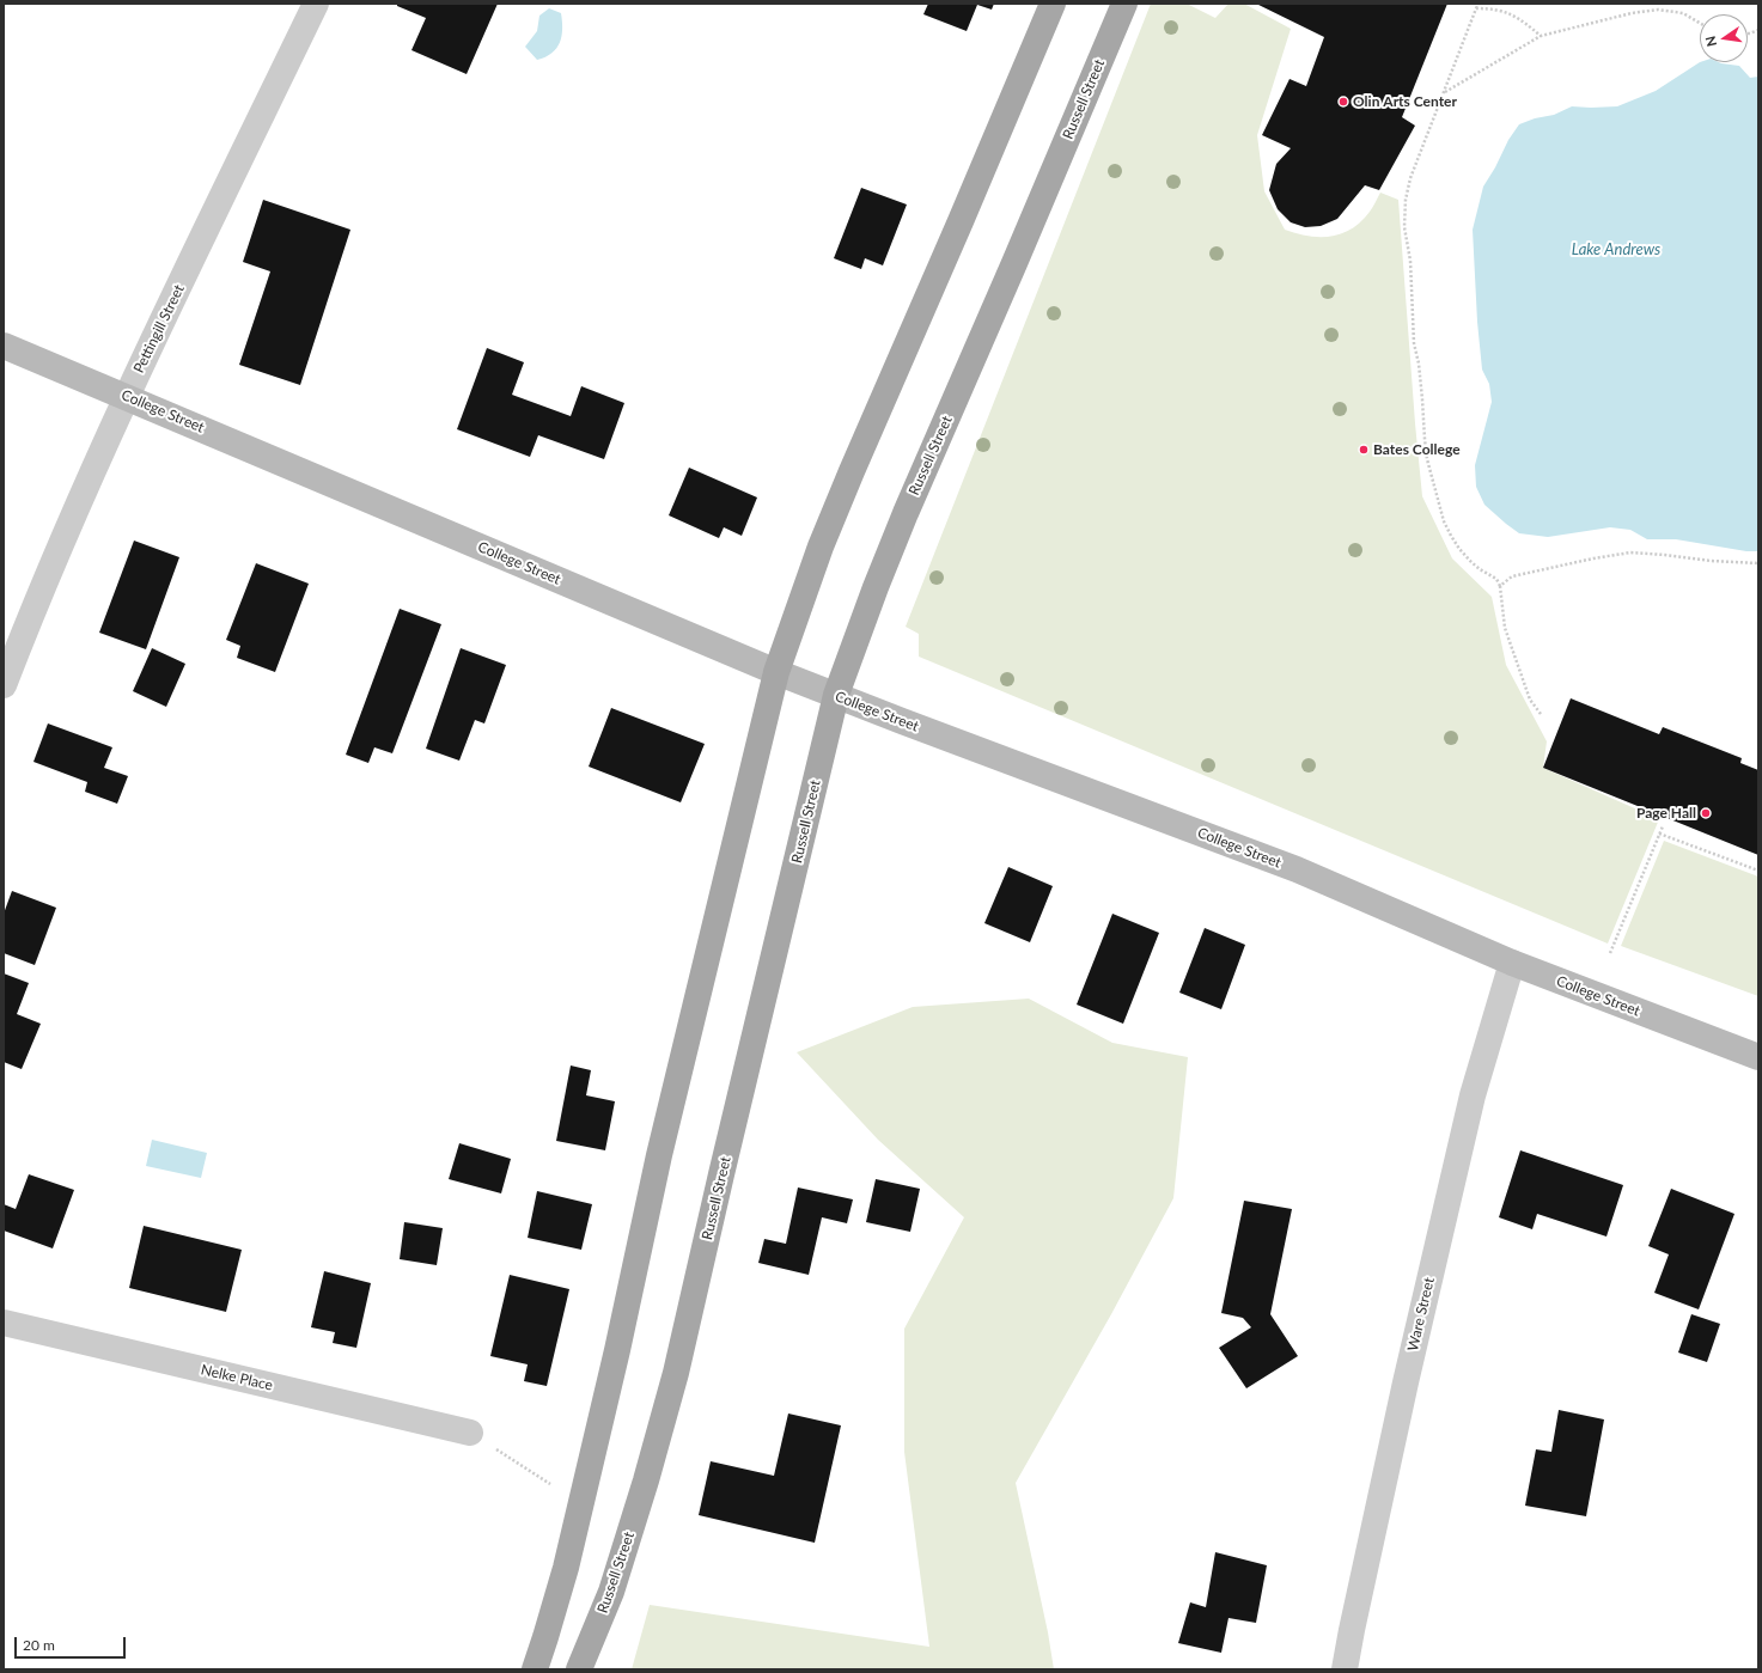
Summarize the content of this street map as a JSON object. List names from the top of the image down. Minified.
{"streets":{"main road":["Russell Street","College Street"],"street":["Pettingill Street","Ware Street","Nelke Place"]},"crossings":[["Russell Street","College Street"],["Pettingill Street","College Street"],["College Street","Ware Street"]],"water":["Lake Andrews"],"places":["Olin Arts Center","Bates College","Page Hall"],"scale_bar":"20 m","north":"left"}
